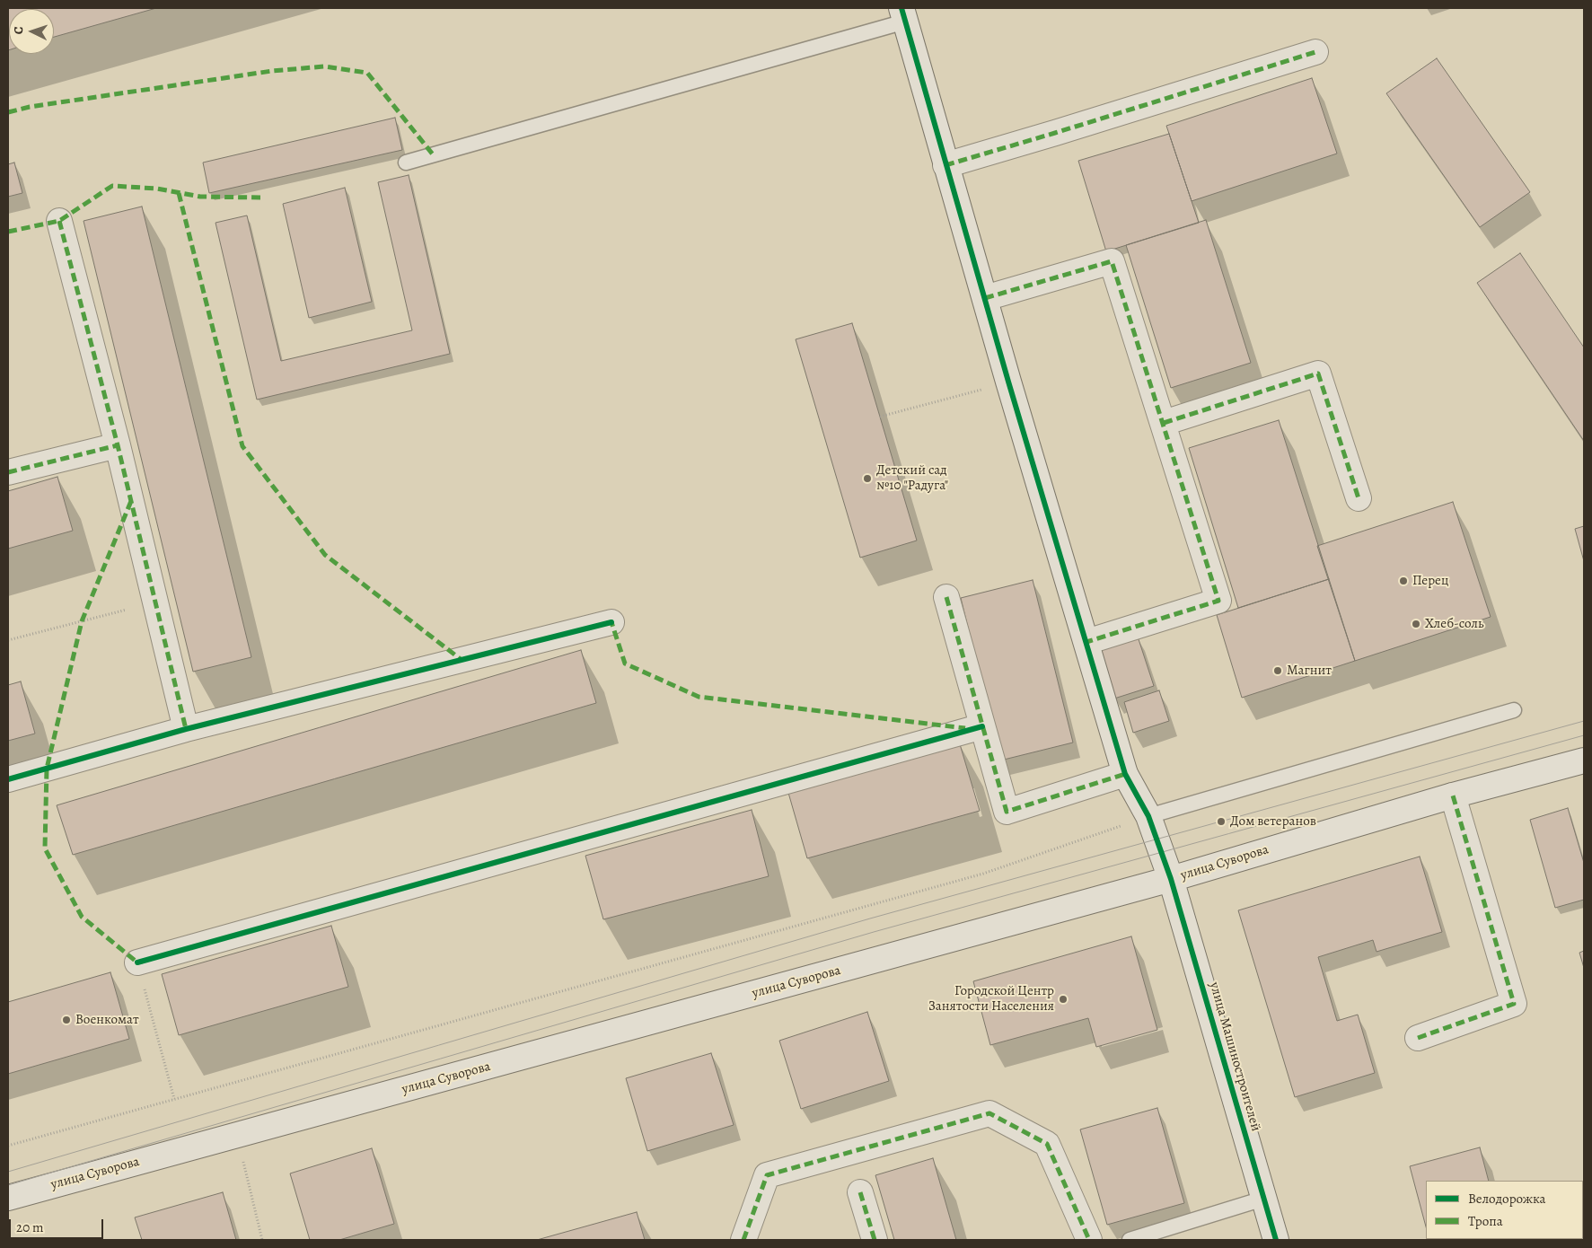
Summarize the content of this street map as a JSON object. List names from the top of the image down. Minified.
{"streets":{"street":["улица Суворова","улица Машиностроителей"]},"crossings":[["улица Суворова","улица Машиностроителей"]],"places":["Детский сад №10 \"Радуга\"","Перец","Хлеб-соль","Магнит","Дом ветеранов","Городской Центр Занятости Населения","Военкомат"],"legend":["Велодорожка","Тропа"],"scale_bar":"20 m","north":"left"}
